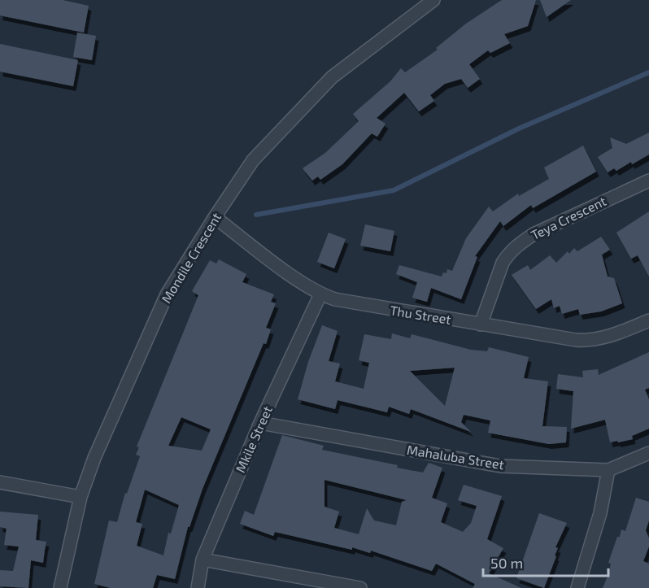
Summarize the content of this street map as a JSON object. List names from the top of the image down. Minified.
{"streets":{"street":["Teya Crescent","Mondile Crescent","Thu Street","Mkile Street","Mahaluba Street"]},"crossings":[["Teya Crescent","Thu Street"],["Mondile Crescent","Thu Street"],["Thu Street","Mkile Street"],["Mkile Street","Mahaluba Street"]],"scale_bar":"50 m"}
